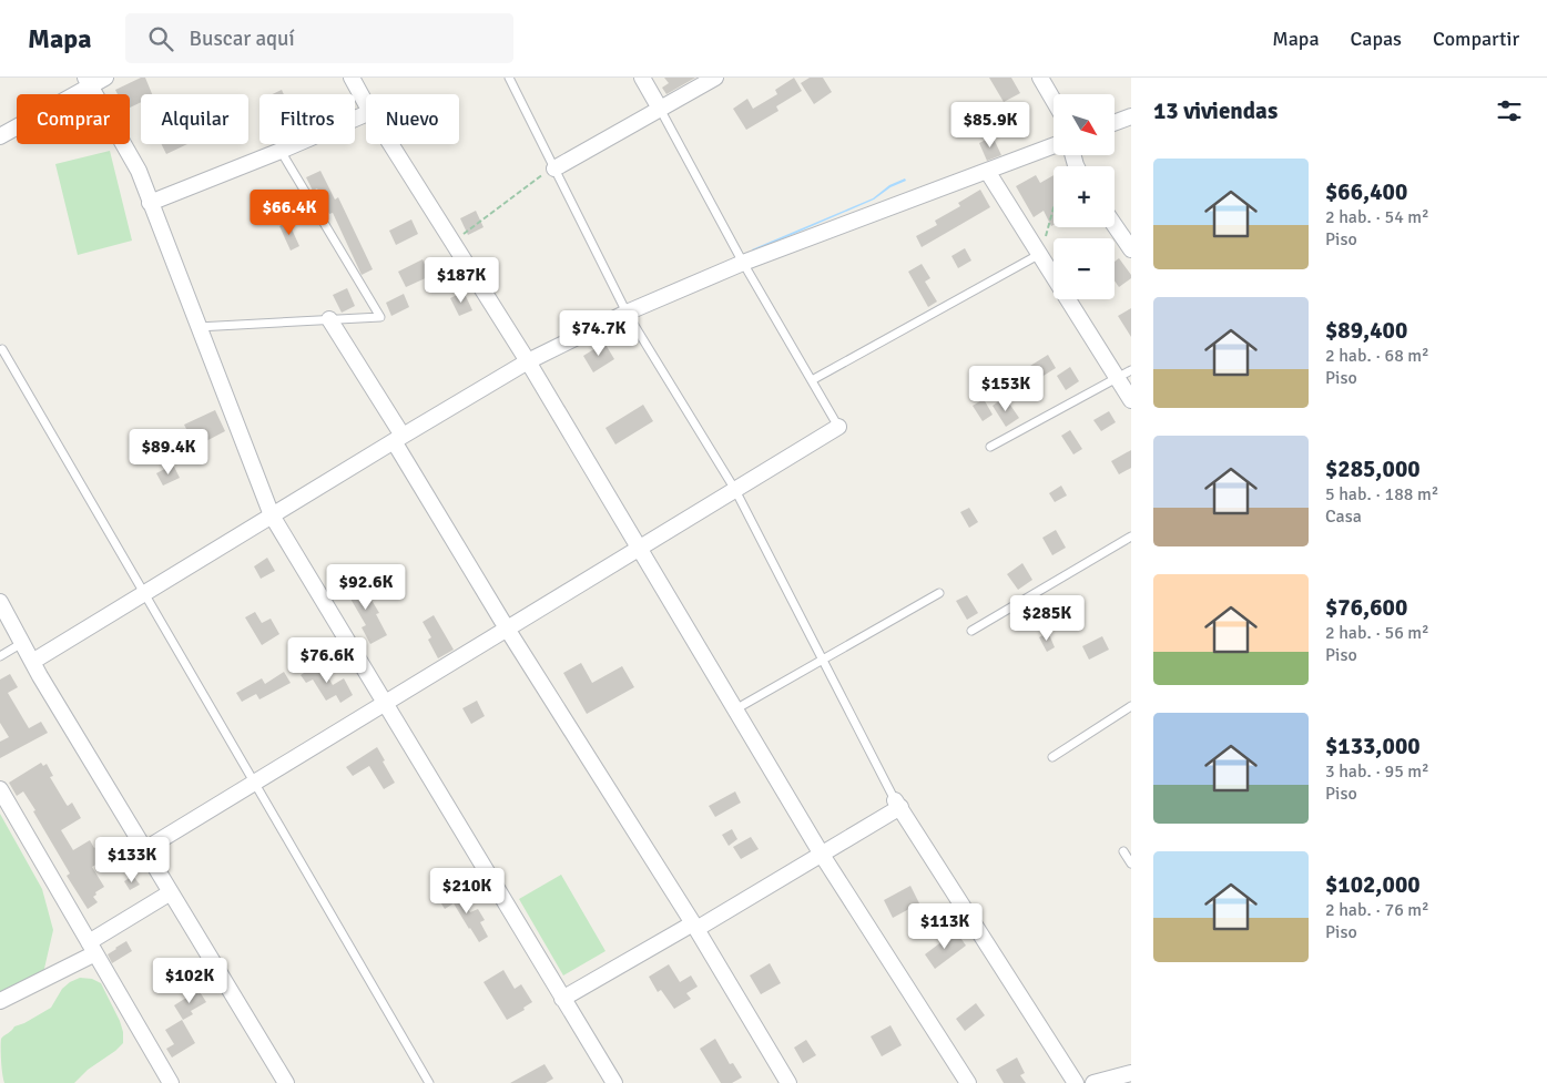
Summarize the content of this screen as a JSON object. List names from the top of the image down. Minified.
{"north":"bottom right","page":{"header":"Mapa","search":"Buscar aquí","nav":["Mapa","Capas","Compartir"],"heading":"13 viviendas","map_buttons":["+","−"],"chip":["Comprar","Alquilar","Filtros","Nuevo"],"price":["$85.9K","$66.4K","$187K","$74.7K","$153K","$89.4K","$92.6K","$285K","$76.6K","$133K","$210K","$113K","$102K"],"list":[{"name":"$66,400","note":"2 hab. · 54 m² · Piso"},{"name":"$89,400","note":"2 hab. · 68 m² · Piso"},{"name":"$285,000","note":"5 hab. · 188 m² · Casa"},{"name":"$76,600","note":"2 hab. · 56 m² · Piso"},{"name":"$133,000","note":"3 hab. · 95 m² · Piso"},{"name":"$102,000","note":"2 hab. · 76 m² · Piso"}]}}
